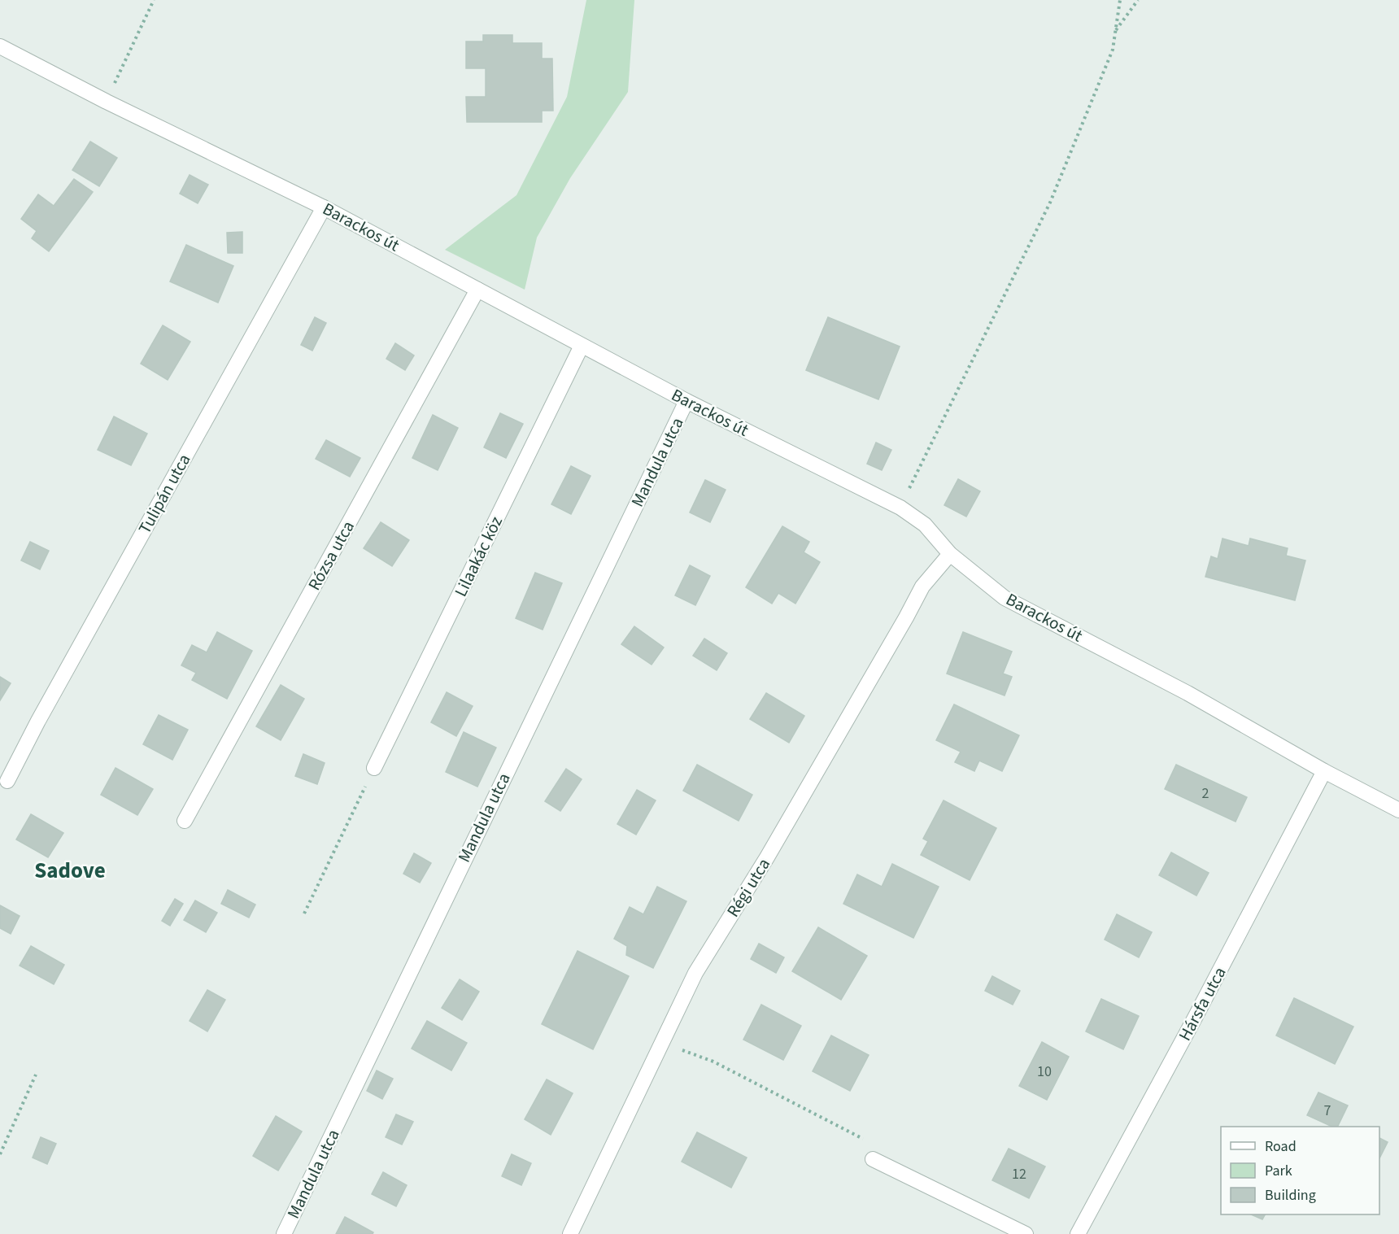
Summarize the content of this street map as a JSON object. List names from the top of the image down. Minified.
{"streets":{"street":["Barackos út","Mandula utca","Tulipán utca","Rózsa utca","Lilaakác köz","Régi utca","Hársfa utca"]},"crossings":[["Barackos út","Mandula utca"],["Barackos út","Tulipán utca"],["Barackos út","Rózsa utca"],["Barackos út","Lilaakác köz"],["Barackos út","Régi utca"],["Barackos út","Hársfa utca"]],"districts":["Sadove"],"house_numbers":["2","10","7","12"],"legend":["Road","Park","Building"]}
